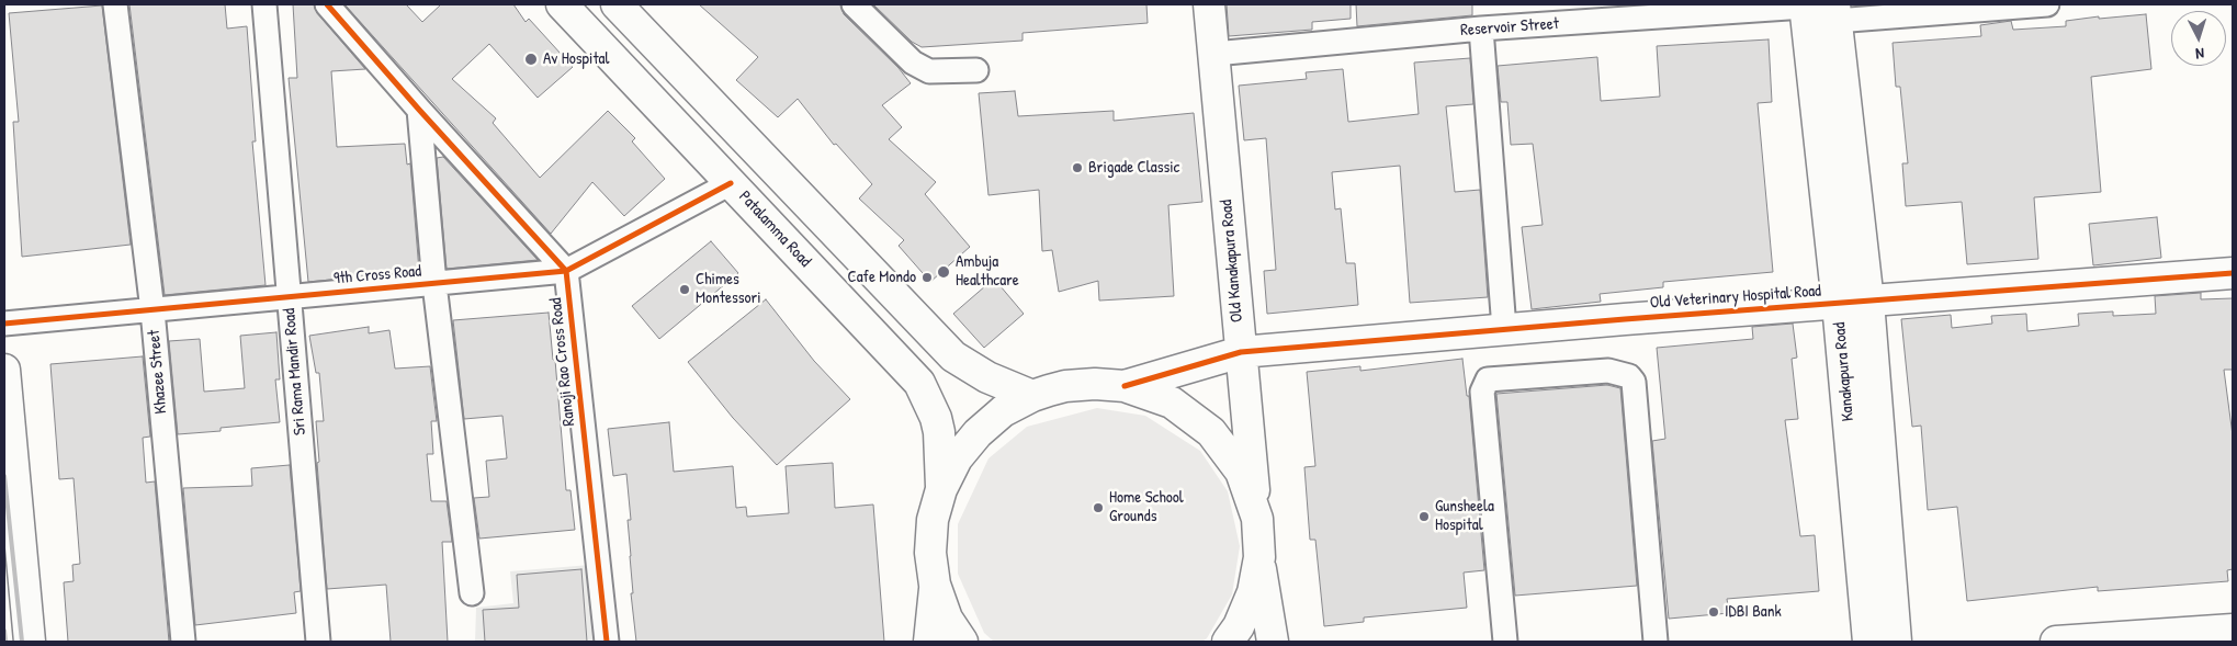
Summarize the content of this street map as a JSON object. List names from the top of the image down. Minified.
{"streets":{"main road":["Patalamma Road","Old Kanakapura Road","Old Veterinary Hospital Road","Kanakapura Road"],"street":["Reservoir Street","9th Cross Road","Ranoji Rao Cross Road","Khazee Street","Sri Rama Mandir Road"]},"crossings":[["Reservoir Street","Old Kanakapura Road"],["Reservoir Street","Kanakapura Road"],["Patalamma Road","9th Cross Road"],["Old Kanakapura Road","Old Veterinary Hospital Road"],["9th Cross Road","Ranoji Rao Cross Road"],["9th Cross Road","Khazee Street"],["9th Cross Road","Sri Rama Mandir Road"],["Old Veterinary Hospital Road","Kanakapura Road"]],"places":["Av Hospital","Brigade Classic","Ambuja Healthcare","Cafe Mondo","Chimes Montessori","Home School Grounds","Gunsheela Hospital","IDBI Bank"],"north":"bottom"}
